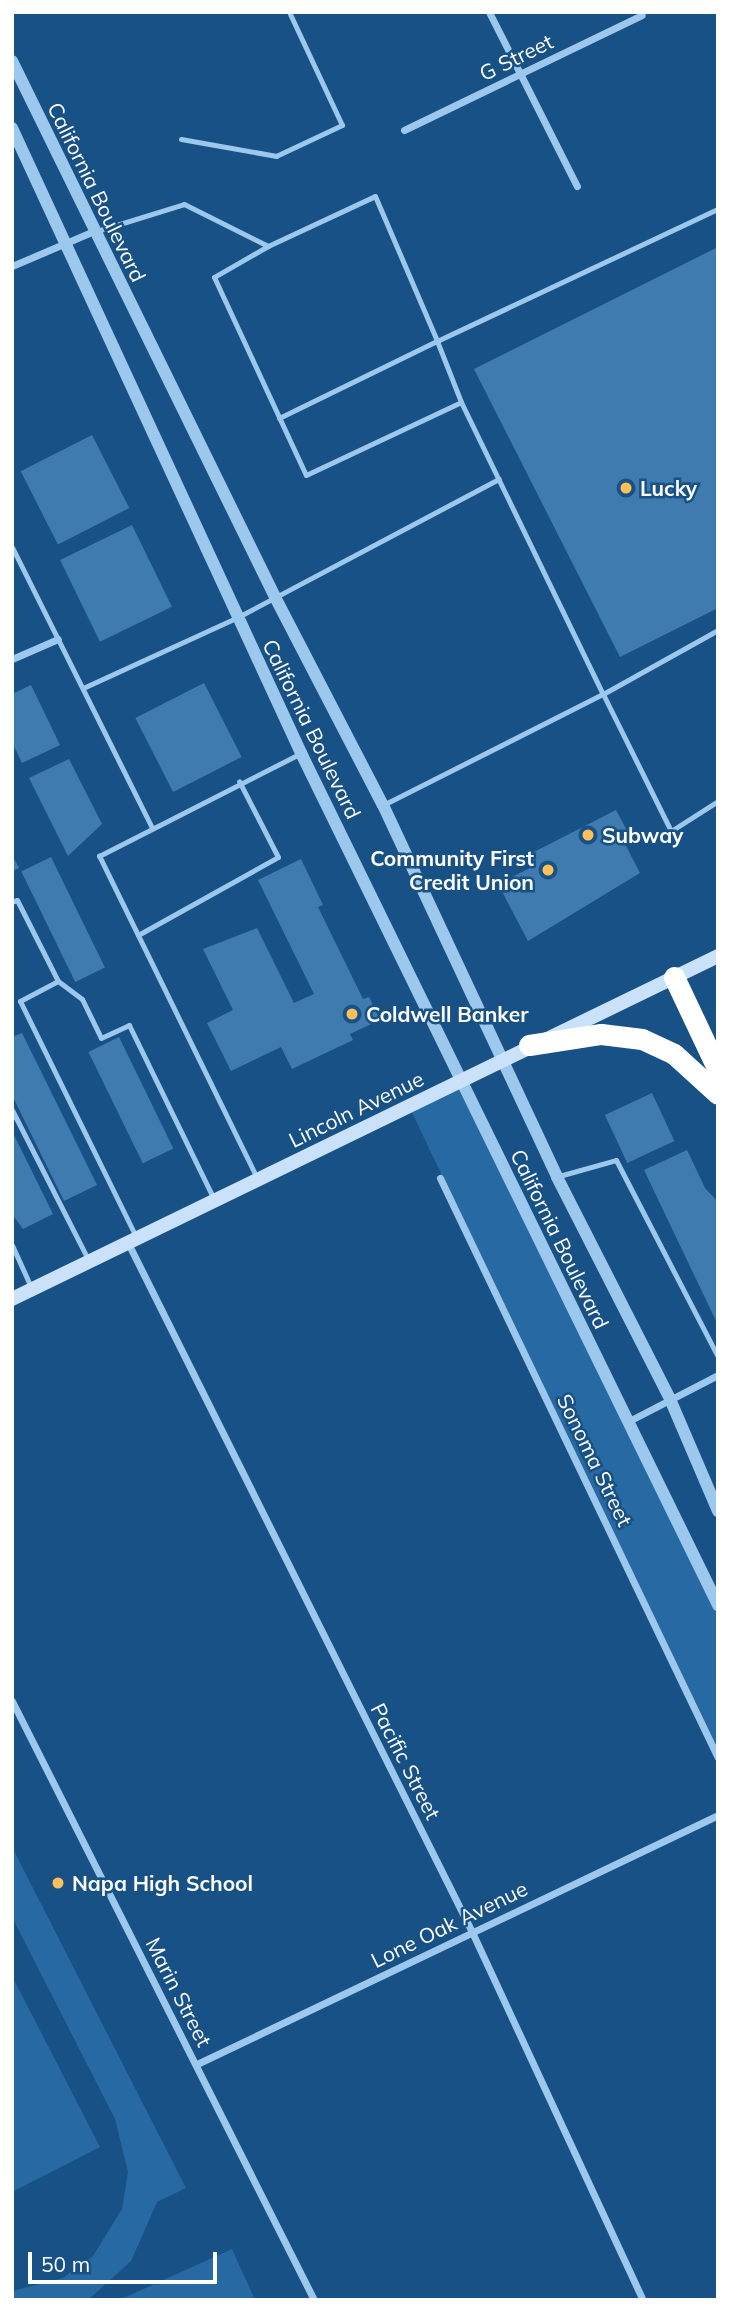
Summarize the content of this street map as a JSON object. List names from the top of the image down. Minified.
{"streets":{"main road":["Lincoln Avenue"],"street":["G Street","California Boulevard","Sonoma Street","Pacific Street","Lone Oak Avenue","Marin Street"]},"crossings":[["California Boulevard","Lincoln Avenue"],["Lincoln Avenue","Pacific Street"],["Pacific Street","Lone Oak Avenue"],["Lone Oak Avenue","Marin Street"]],"places":["Lucky","Subway","Community First Credit Union","Coldwell Banker","Napa High School"],"scale_bar":"50 m"}
